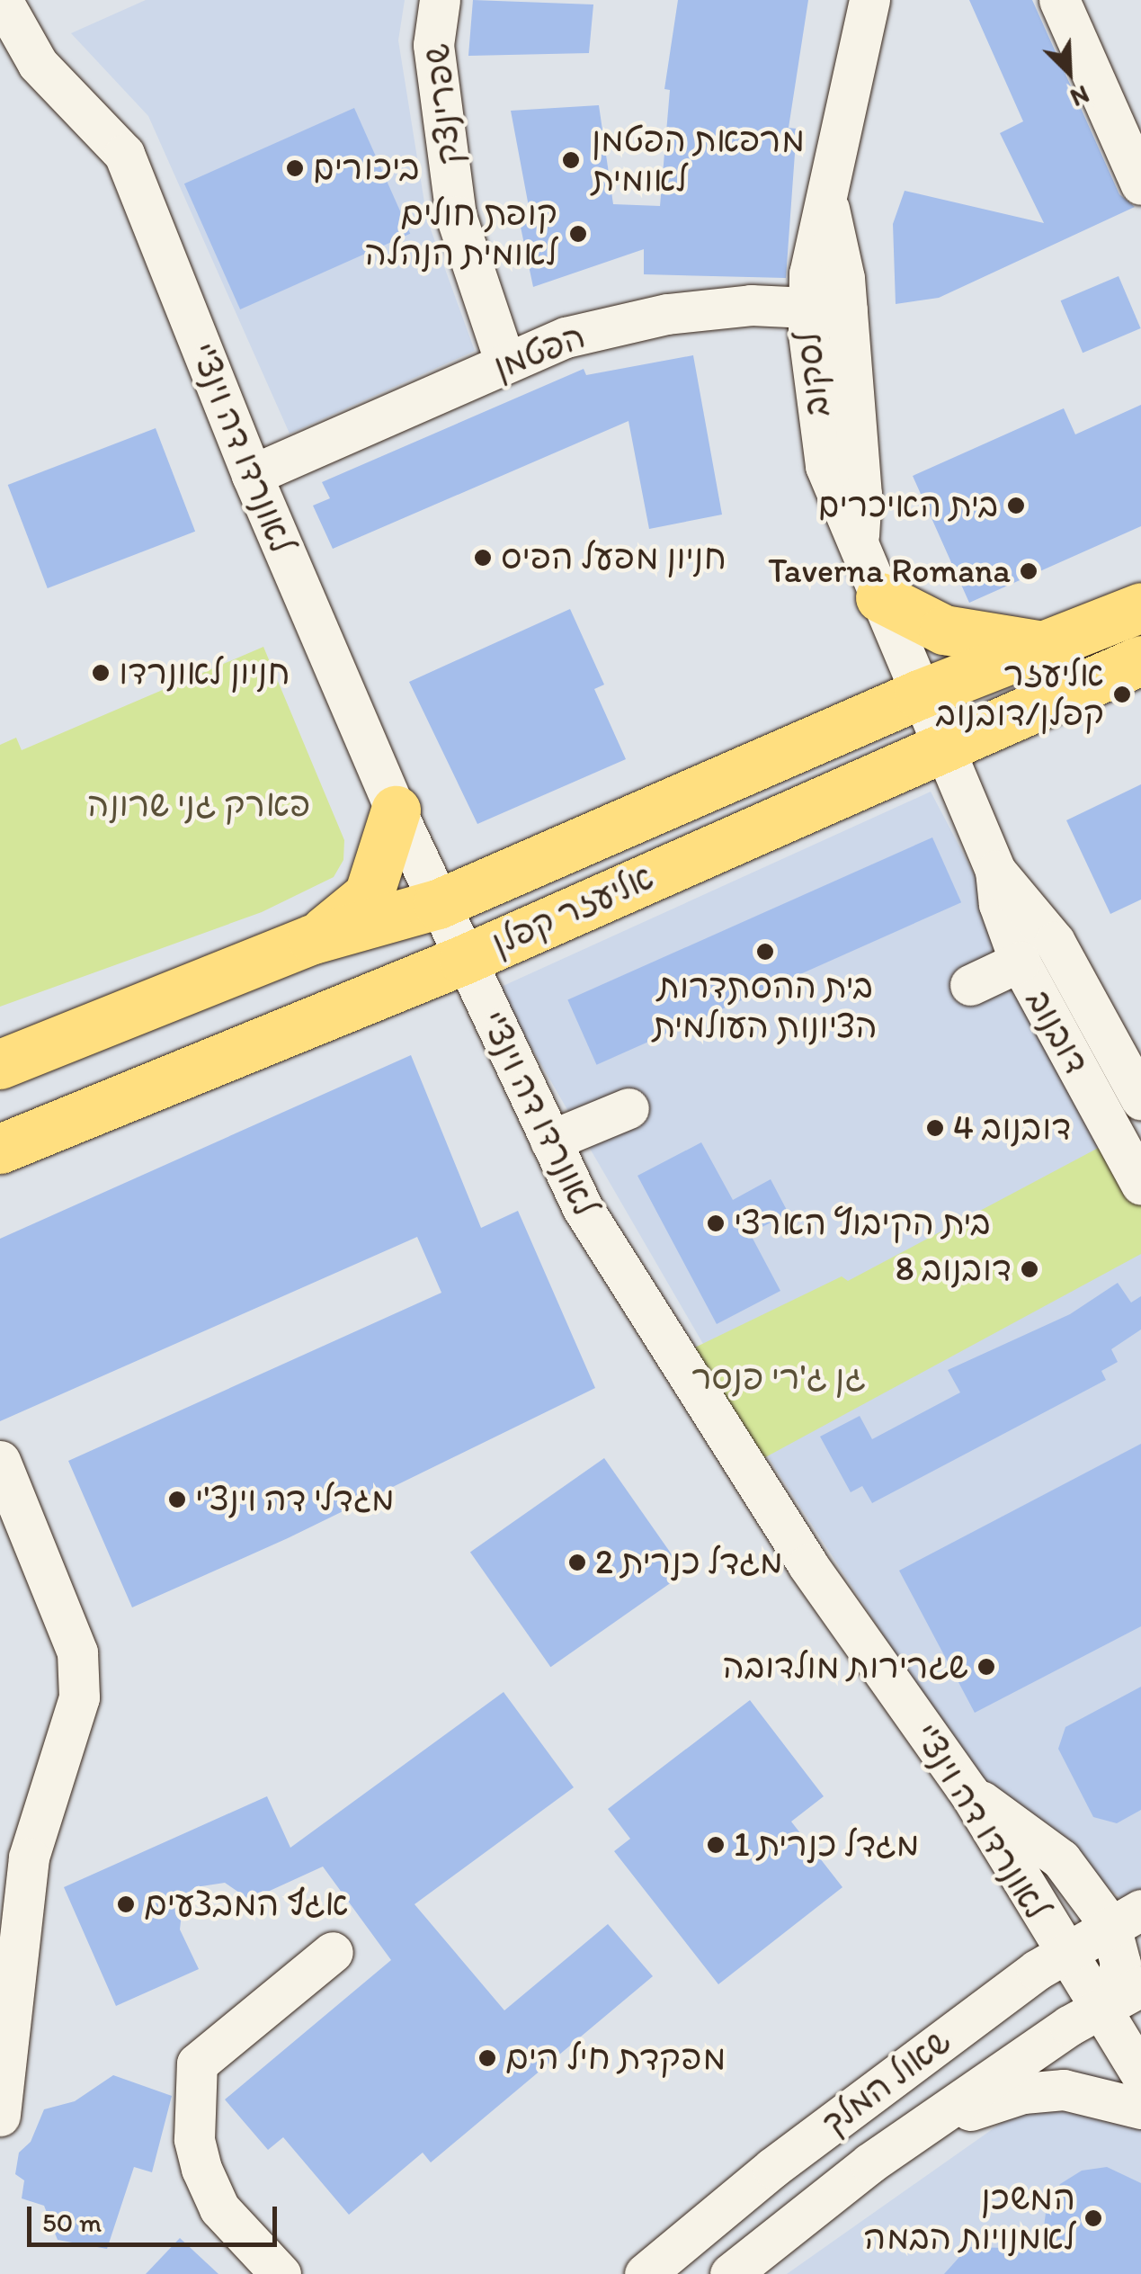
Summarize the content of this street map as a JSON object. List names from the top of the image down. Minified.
{"streets":{"main road":["אליעזר קפלן"],"street":["שפרינצק","הפטמן","לסקוב","לאונרדו דה וינצ'י","דובנוב","שאול המלך"]},"crossings":[["שפרינצק","הפטמן"],["הפטמן","לסקוב"],["הפטמן","לאונרדו דה וינצ'י"],["לסקוב","אליעזר קפלן"],["לסקוב","דובנוב"],["לאונרדו דה וינצ'י","אליעזר קפלן"],["לאונרדו דה וינצ'י","שאול המלך"],["אליעזר קפלן","דובנוב"]],"parks":["פארק גני שרונה","גן ג'רי פנסר"],"places":["מרפאת הפטמן לאומית","ביכורים","קופת חולים לאומית הנהלה","בית האיכרים","חניון מפעל הפיס","Taverna Romana","חניון לאונרדו","אליעזר קפלן/דובנוב","בית ההסתדרות הציונות העולמית","דובנוב 4","בית הקיבוץ הארצי","דובנוב 8","מגדלי דה וינצ'י","מגדל כנרית 2","שגרירות מולדובה","מגדל כנרית 1","אגף המבצעים","מפקדת חיל הים","המשכן לאמנויות הבמה"],"scale_bar":"50 m","north":"bottom right"}
